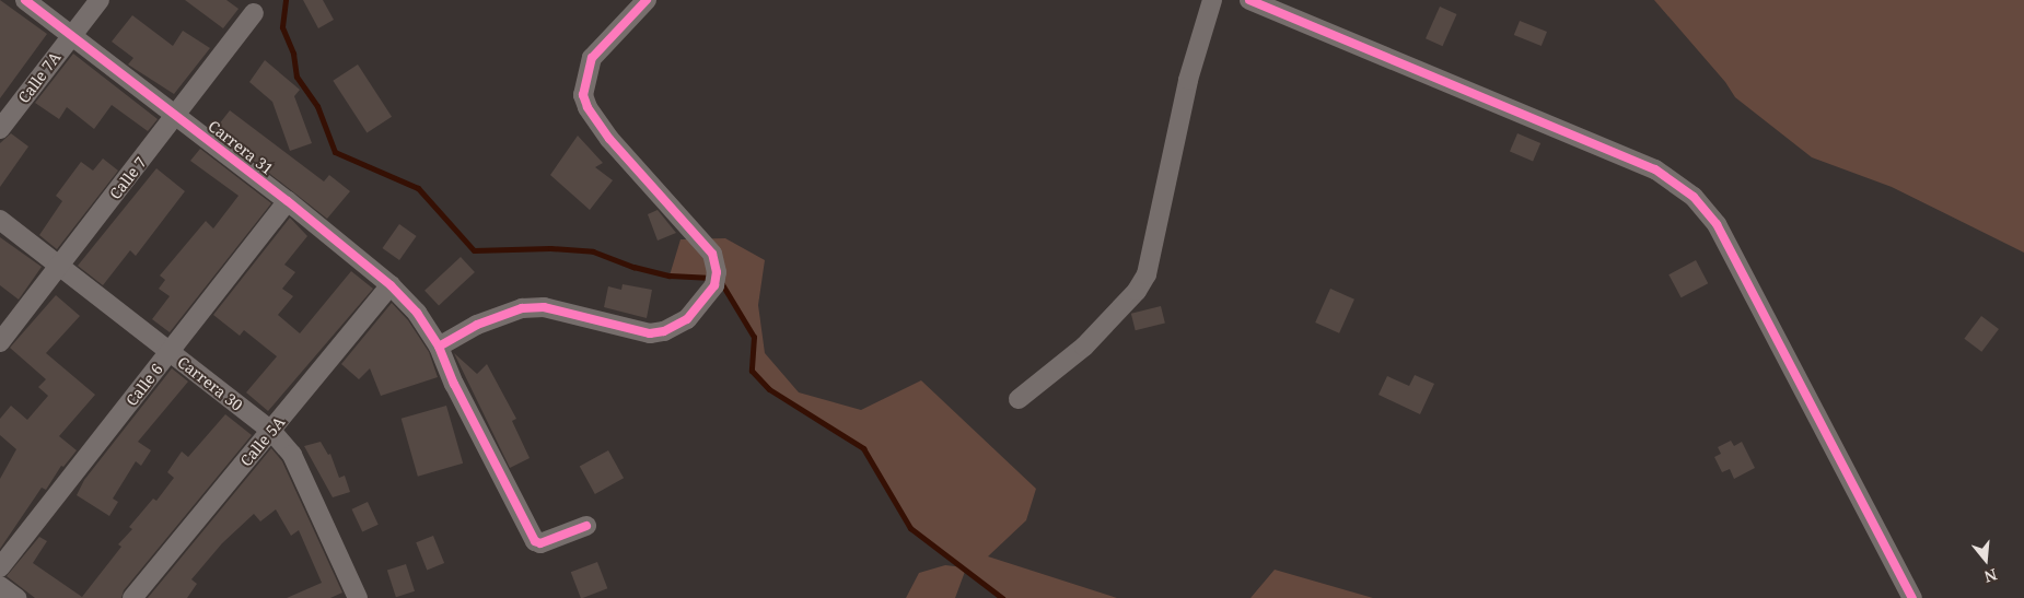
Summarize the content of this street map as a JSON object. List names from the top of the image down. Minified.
{"streets":{"street":["Calle 7A","Carrera 31","Calle 7","Carrera 30","Calle 6","Calle 5A"]},"crossings":[["Calle 7A","Carrera 31"],["Carrera 31","Calle 7"],["Carrera 31","Calle 6"],["Carrera 31","Calle 5A"],["Calle 7","Carrera 30"],["Carrera 30","Calle 6"],["Carrera 30","Calle 5A"]],"north":"bottom"}
